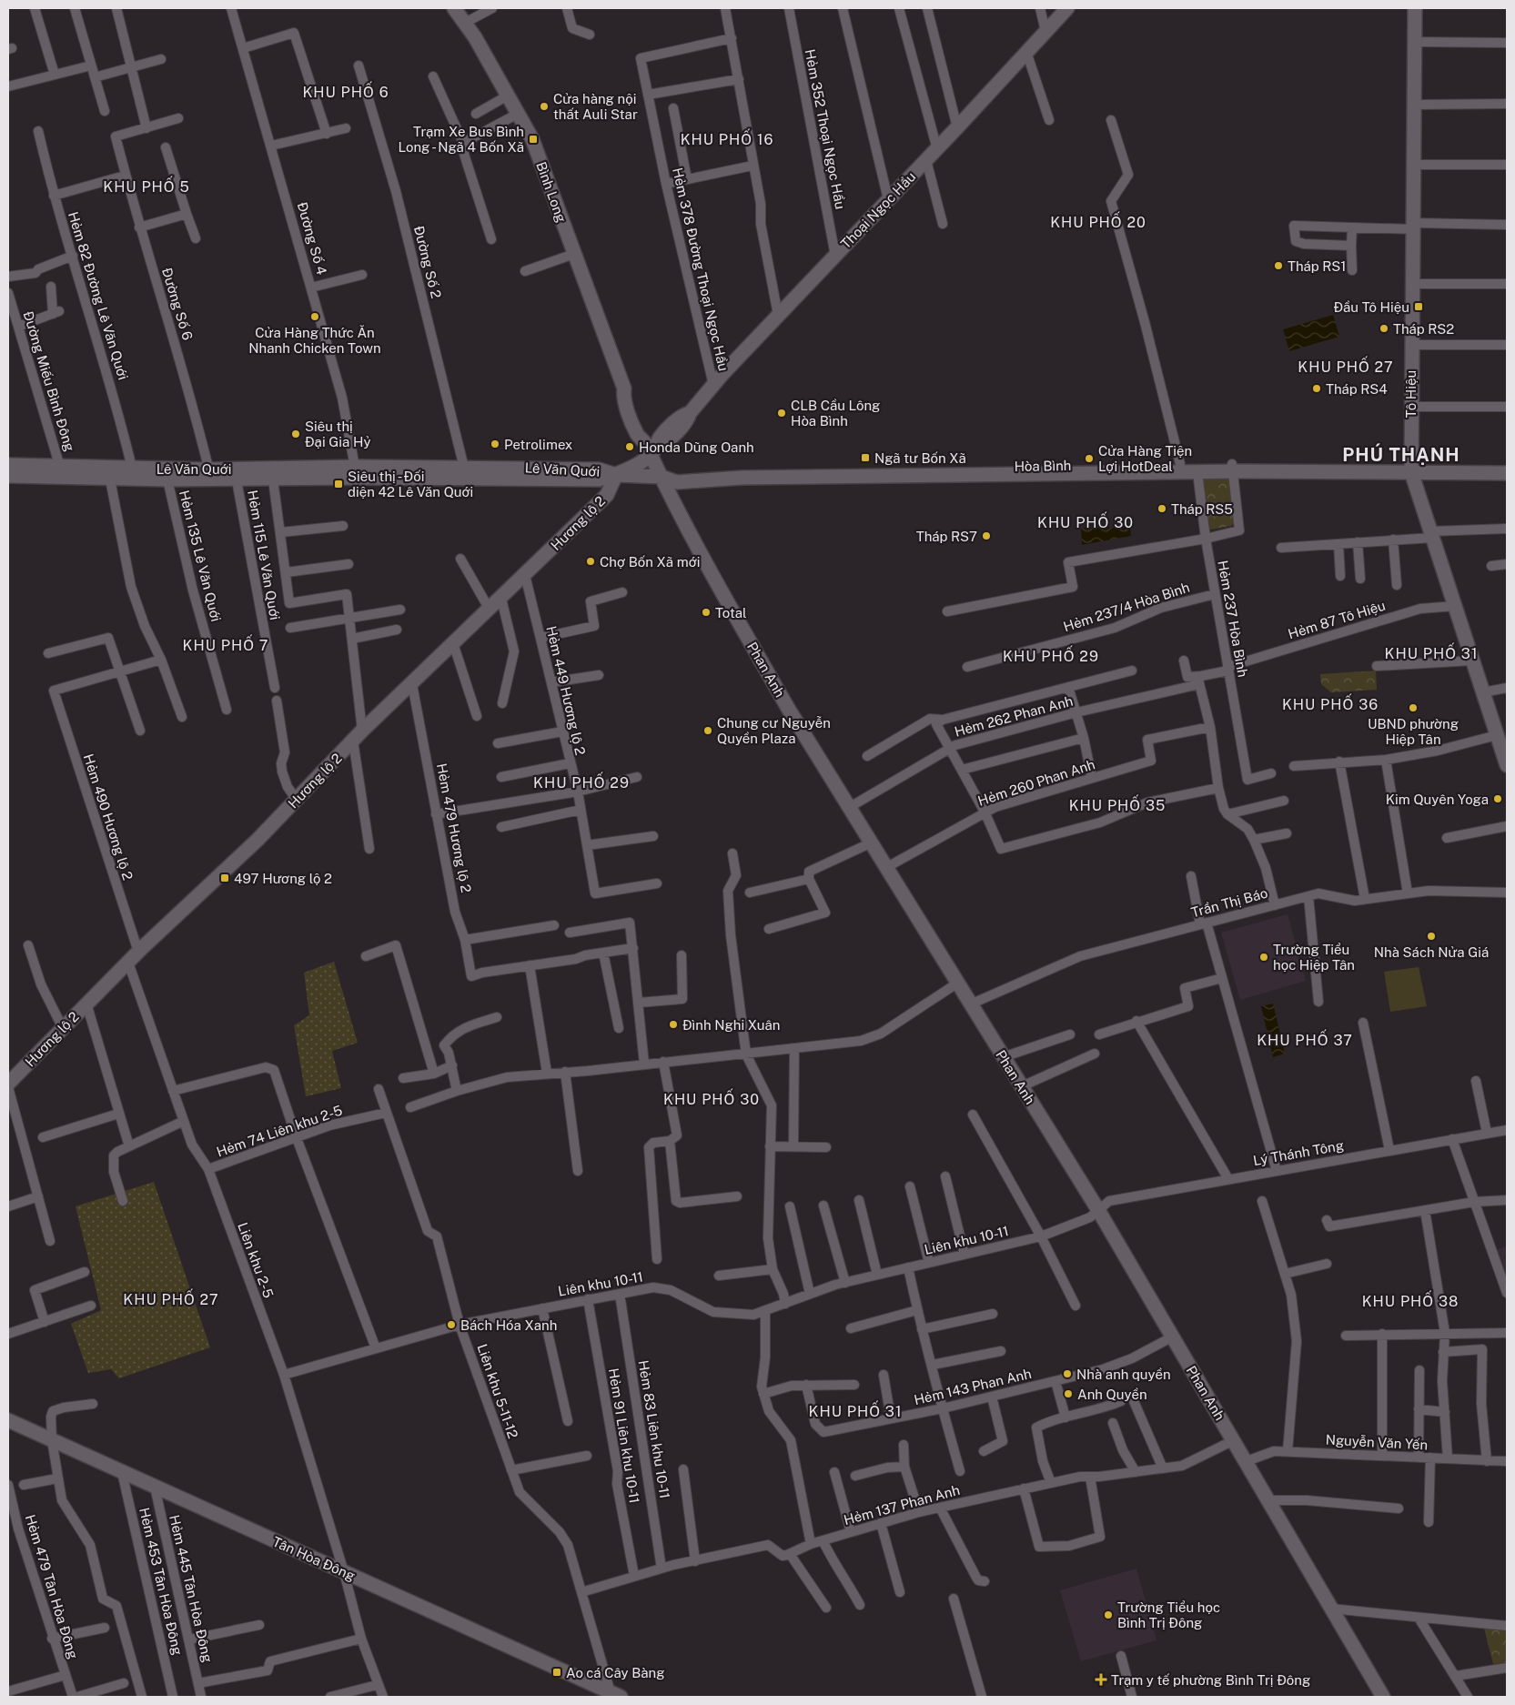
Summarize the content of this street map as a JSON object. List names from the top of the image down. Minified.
{"streets":{"main road":["Bình Long","Thoại Ngọc Hầu","Tô Hiệu","Hòa Bình","Lê Văn Quới","Hương lộ 2","Phan Anh","Tân Hòa Đông"],"street":["Hẻm 352 Thoại Ngọc Hầu","Đường Số 4","Đường Số 2","Hẻm 378 Đường Thoại Ngọc Hầu","Hẻm 82 Đường Lê Văn Quới","Đường Số 6","Đường Miếu Bình Đông","Hẻm 115 Lê Văn Quới","Hẻm 135 Lê Văn Quới","Hẻm 237/4 Hòa Bình","Hẻm 237 Hòa Bình","Hẻm 87 Tô Hiệu","Hẻm 449 Hương lộ 2","Hẻm 262 Phan Anh","Hẻm 260 Phan Anh","Hẻm 490 Hương lộ 2","Hẻm 479 Hương lộ 2","Trần Thị Báo","Hẻm 74 Liên khu 2-5","Lý Thánh Tông","Liên khu 10-11","Liên khu 2-5","Hẻm 143 Phan Anh","Liên khu 5-11-12","Hẻm 83 Liên khu 10-11","Hẻm 91 Liên khu 10-11","Nguyễn Văn Yến","Hẻm 137 Phan Anh","Hẻm 453 Tân Hòa Đông","Hẻm 479 Tân Hòa Đông","Hẻm 445 Tân Hòa Đông"]},"crossings":[["Hẻm 352 Thoại Ngọc Hầu","Thoại Ngọc Hầu"],["Bình Long","Thoại Ngọc Hầu"],["Bình Long","Phan Anh"],["Thoại Ngọc Hầu","Hẻm 378 Đường Thoại Ngọc Hầu"],["Thoại Ngọc Hầu","Hòa Bình"],["Thoại Ngọc Hầu","Lê Văn Quới"],["Thoại Ngọc Hầu","Hương lộ 2"],["Thoại Ngọc Hầu","Phan Anh"],["Đường Số 4","Lê Văn Quới"],["Đường Số 2","Lê Văn Quới"],["Hẻm 82 Đường Lê Văn Quới","Lê Văn Quới"],["Đường Số 6","Lê Văn Quới"],["Đường Miếu Bình Đông","Lê Văn Quới"],["Tô Hiệu","Hòa Bình"],["Tô Hiệu","Hẻm 87 Tô Hiệu"],["Hòa Bình","Lê Văn Quới"],["Hòa Bình","Hương lộ 2"],["Hòa Bình","Hẻm 237 Hòa Bình"],["Hòa Bình","Phan Anh"],["Lê Văn Quới","Hương lộ 2"],["Lê Văn Quới","Hẻm 115 Lê Văn Quới"],["Lê Văn Quới","Hẻm 135 Lê Văn Quới"],["Hương lộ 2","Hẻm 449 Hương lộ 2"],["Hương lộ 2","Hẻm 490 Hương lộ 2"],["Hương lộ 2","Hẻm 479 Hương lộ 2"],["Hương lộ 2","Liên khu 2-5"],["Hẻm 237/4 Hòa Bình","Hẻm 237 Hòa Bình"],["Hẻm 237 Hòa Bình","Hẻm 87 Tô Hiệu"],["Hẻm 87 Tô Hiệu","Hẻm 262 Phan Anh"],["Phan Anh","Hẻm 262 Phan Anh"],["Phan Anh","Hẻm 260 Phan Anh"],["Phan Anh","Trần Thị Báo"],["Phan Anh","Lý Thánh Tông"],["Phan Anh","Liên khu 10-11"],["Phan Anh","Hẻm 143 Phan Anh"],["Phan Anh","Nguyễn Văn Yến"],["Phan Anh","Hẻm 137 Phan Anh"],["Hẻm 74 Liên khu 2-5","Liên khu 2-5"],["Hẻm 74 Liên khu 2-5","Liên khu 5-11-12"],["Lý Thánh Tông","Liên khu 10-11"],["Liên khu 10-11","Liên khu 2-5"],["Liên khu 10-11","Liên khu 5-11-12"],["Liên khu 10-11","Hẻm 83 Liên khu 10-11"],["Liên khu 10-11","Hẻm 91 Liên khu 10-11"],["Liên khu 2-5","Tân Hòa Đông"],["Liên khu 5-11-12","Tân Hòa Đông"],["Tân Hòa Đông","Hẻm 453 Tân Hòa Đông"],["Tân Hòa Đông","Hẻm 445 Tân Hòa Đông"]],"districts":["KHU PHỐ 6","KHU PHỐ 16","KHU PHỐ 5","KHU PHỐ 20","KHU PHỐ 27","PHÚ THẠNH","KHU PHỐ 30","KHU PHỐ 7","KHU PHỐ 31","KHU PHỐ 29","KHU PHỐ 36","KHU PHỐ 29","KHU PHỐ 35","KHU PHỐ 37","KHU PHỐ 30","KHU PHỐ 27","KHU PHỐ 38","KHU PHỐ 31"],"places":{"other":["Cửa hàng nội thất Auli Star","Tháp RS1","Cửa Hàng Thức Ăn Nhanh Chicken Town","Tháp RS2","Tháp RS4","CLB Cầu Lông Hòa Bình","Siêu thị Đại Gia Hỷ","Petrolimex","Honda Dũng Oanh","Cửa Hàng Tiện Lợi HotDeal","Tháp RS5","Tháp RS7","Chợ Bốn Xã mới","Total","UBND phường Hiệp Tân","Chung cư Nguyễn Quyền Plaza","Kim Quyên Yoga","Nhà Sách Nửa Giá","Trường Tiểu học Hiệp Tân","Đình Nghi Xuân","Bách Hóa Xanh","Nhà anh quyền","Anh Quyền","Trường Tiểu học Bình Trị Đông"],"transit":["Trạm Xe Bus Bình Long - Ngã 4 Bốn Xã","Đầu Tô Hiệu","Ngã tư Bốn Xã","Siêu thị - Đối diện 42 Lê Văn Quới","497 Hương lộ 2","Ao cá Cây Bàng"],"health":["Trạm y tế phường Bình Trị Đông"]}}
